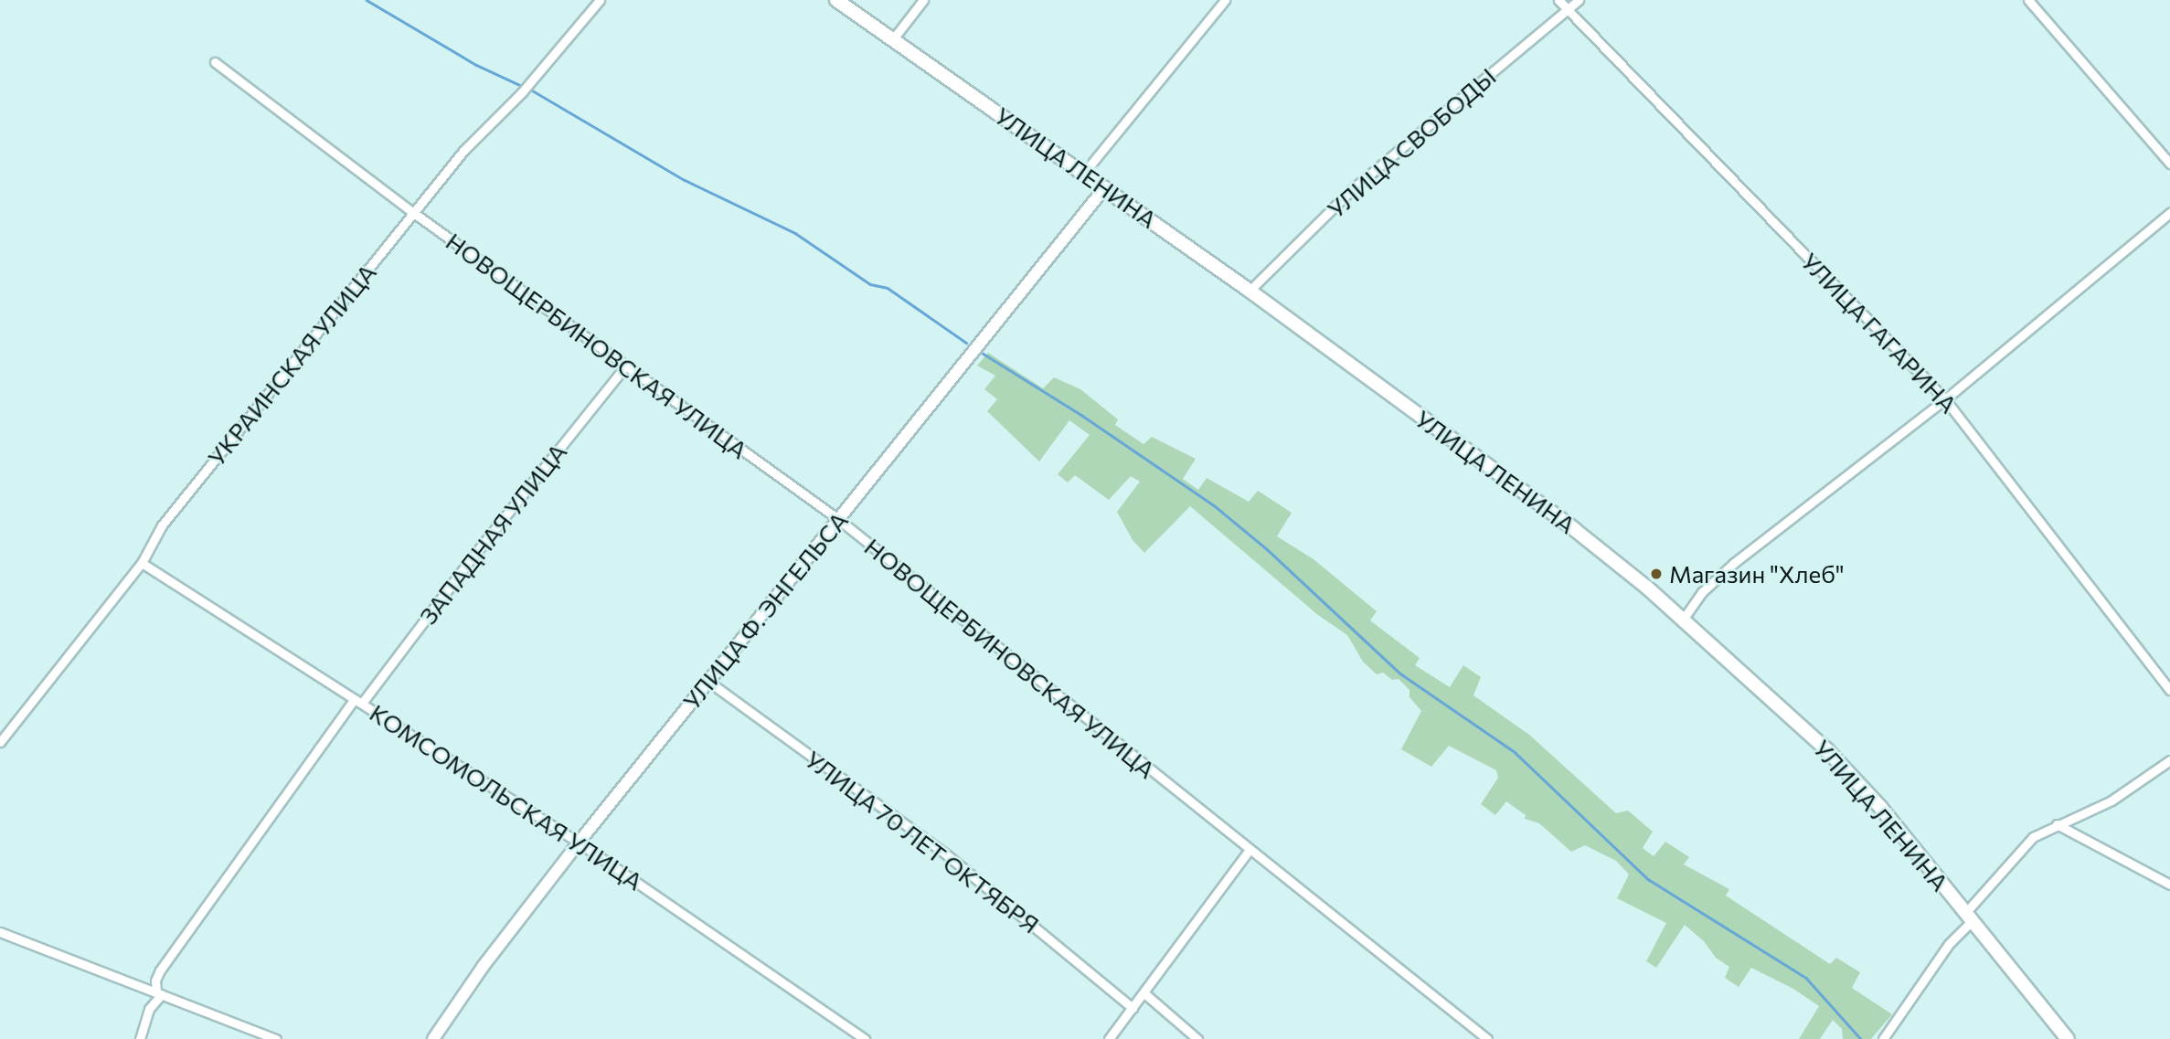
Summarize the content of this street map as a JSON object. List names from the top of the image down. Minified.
{"streets":{"main road":["УЛИЦА ЛЕНИНА","УЛИЦА Ф. ЭНГЕЛЬСА"],"street":["УЛИЦА СВОБОДЫ","УЛИЦА ГАГАРИНА","НОВОЩЕРБИНОВСКАЯ УЛИЦА","УКРАИНСКАЯ УЛИЦА","ЗАПАДНАЯ УЛИЦА","КОМСОМОЛЬСКАЯ УЛИЦА","УЛИЦА 70 ЛЕТ ОКТЯБРЯ"]},"crossings":[["УЛИЦА СВОБОДЫ","УЛИЦА ЛЕНИНА"],["УЛИЦА СВОБОДЫ","УЛИЦА ГАГАРИНА"],["УЛИЦА ЛЕНИНА","УЛИЦА Ф. ЭНГЕЛЬСА"],["НОВОЩЕРБИНОВСКАЯ УЛИЦА","УКРАИНСКАЯ УЛИЦА"],["НОВОЩЕРБИНОВСКАЯ УЛИЦА","ЗАПАДНАЯ УЛИЦА"],["НОВОЩЕРБИНОВСКАЯ УЛИЦА","УЛИЦА Ф. ЭНГЕЛЬСА"],["УКРАИНСКАЯ УЛИЦА","КОМСОМОЛЬСКАЯ УЛИЦА"],["ЗАПАДНАЯ УЛИЦА","КОМСОМОЛЬСКАЯ УЛИЦА"],["УЛИЦА Ф. ЭНГЕЛЬСА","КОМСОМОЛЬСКАЯ УЛИЦА"],["УЛИЦА Ф. ЭНГЕЛЬСА","УЛИЦА 70 ЛЕТ ОКТЯБРЯ"]],"places":["Магазин \"Хлеб\""]}
